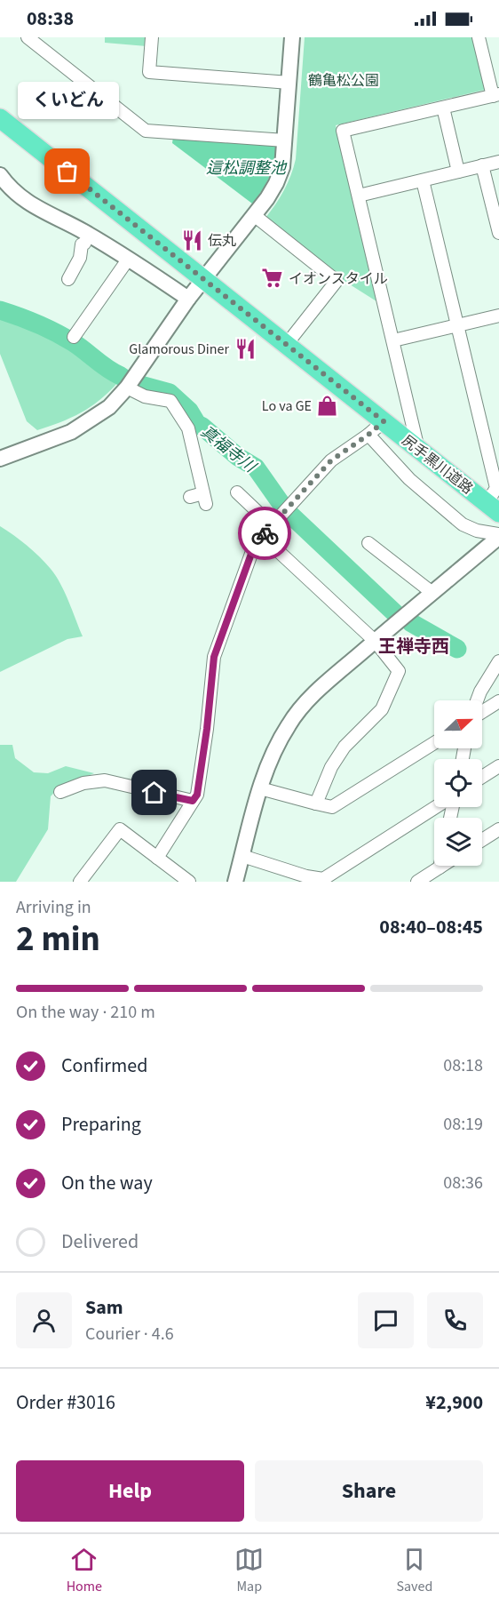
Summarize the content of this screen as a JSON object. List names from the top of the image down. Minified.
{"streets":{"main road":["尻手黒川道路"]},"districts":["王禅寺西"],"water":["這松調整池","真福寺川"],"parks":["鶴亀松公園"],"places":{"other":["くいどん"],"restaurant":["伝丸","Glamorous Diner"],"supermarket":["イオンスタイル"],"shop":["Lo va GE"]},"north":"right","page":{"status":"08:38","bubble":"くいどん","heading":["2 min","Arriving in","08:40–08:45"],"panel":["Sam","Courier · 4.6","Order #3016","¥2,900"],"bar":"On the way · 210 m","list":[["Confirmed","08:18"],["Preparing","08:19"],["On the way","08:36"],"Delivered"],"buttons":["Help","Share"],"tabs":["Home","Map","Saved"]}}
